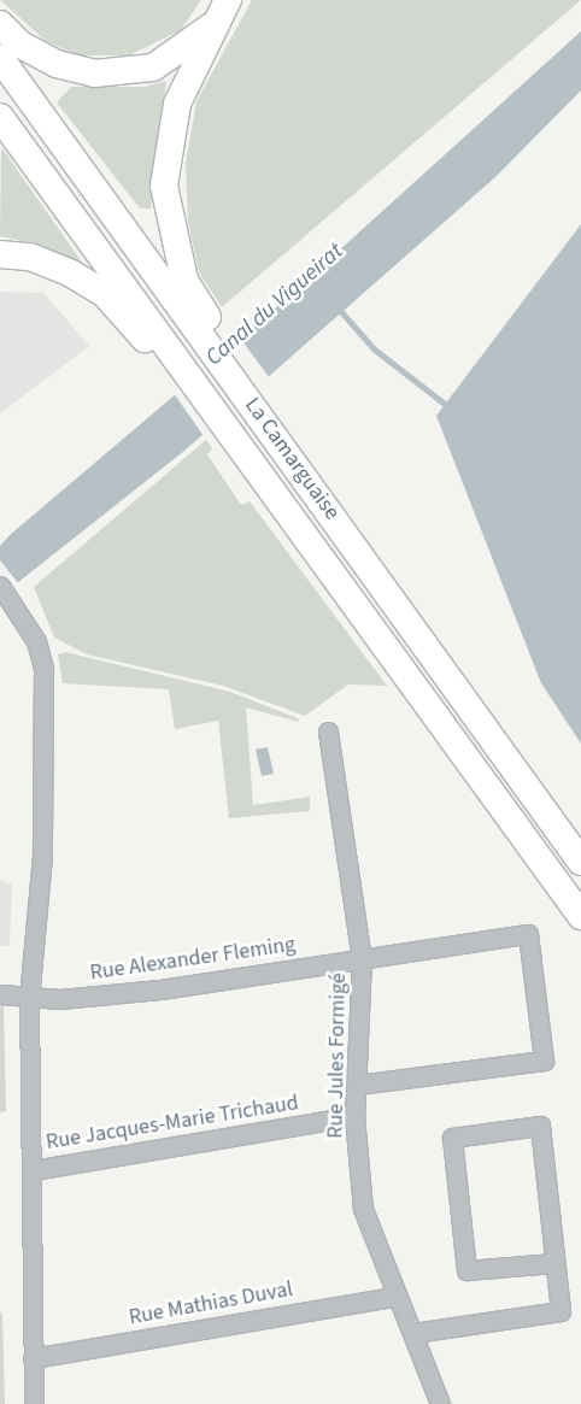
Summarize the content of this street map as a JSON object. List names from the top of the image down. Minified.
{"streets":{"highway":["La Camarguaise"],"street":["Rue Alexander Fleming","Rue Jules Formigé","Rue Jacques-Marie Trichaud","Rue Mathias Duval"]},"crossings":[["Rue Alexander Fleming","Rue Jules Formigé"],["Rue Jules Formigé","Rue Jacques-Marie Trichaud"],["Rue Jules Formigé","Rue Mathias Duval"]],"water":["Canal du Vigueirat"]}
